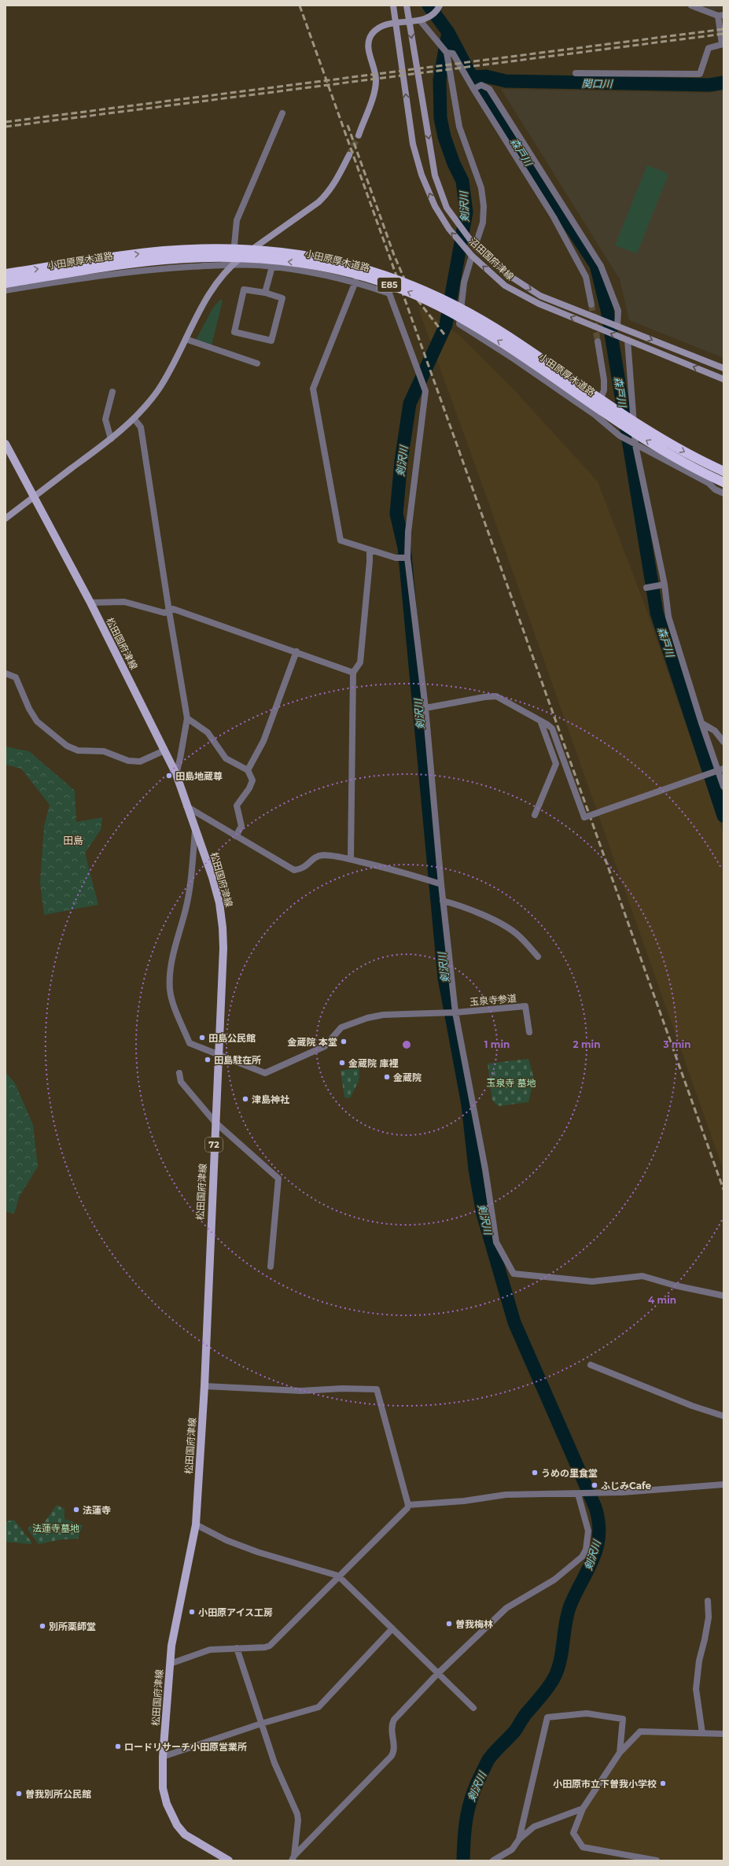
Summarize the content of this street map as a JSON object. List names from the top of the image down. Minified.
{"streets":{"highway":["小田原厚木道路","E85"],"main road":["沼田国府津線","松田国府津線","72"],"street":["玉泉寺参道"]},"districts":["田島"],"water":["関口川","森戸川","剣沢川"],"parks":["玉泉寺 墓地","法蓮寺墓地"],"places":["田島地蔵尊","田島公民館","金蔵院 本堂","田島駐在所","金蔵院 庫裡","金蔵院","津島神社","うめの里食堂","ふじみCafe","法蓮寺","小田原アイス工房","曽我梅林","別所薬師堂","ロードリサーチ小田原営業所","小田原市立下曽我小学校","曽我別所公民館"],"rings":["1 min","2 min","3 min","4 min"]}
